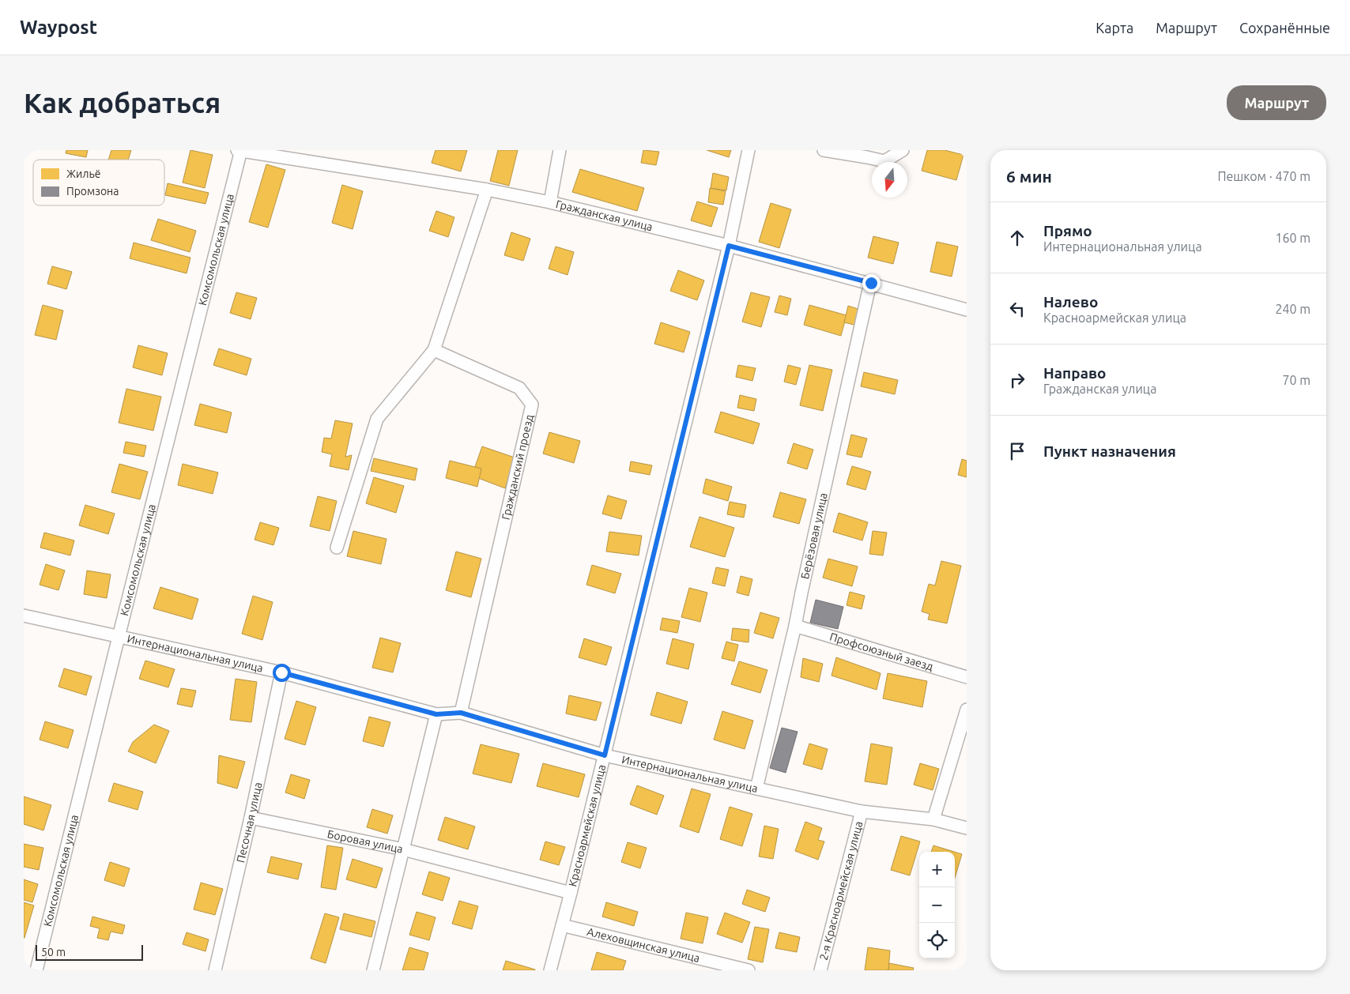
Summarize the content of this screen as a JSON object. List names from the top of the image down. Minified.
{"streets":{"street":["Гражданская улица","Комсомольская улица","Гражданский проезд","Берёзовая улица","Профсоюзный заезд","Интернациональная улица","Песочная улица","Красноармейская улица","Боровая улица","2-я Красноармейская улица","Алеховщинская улица"]},"crossings":[["Гражданская улица","Комсомольская улица"],["Гражданская улица","Берёзовая улица"],["Гражданская улица","Красноармейская улица"],["Комсомольская улица","Интернациональная улица"],["Гражданский проезд","Интернациональная улица"],["Берёзовая улица","Профсоюзный заезд"],["Берёзовая улица","Интернациональная улица"],["Интернациональная улица","Песочная улица"],["Интернациональная улица","Красноармейская улица"],["Интернациональная улица","2-я Красноармейская улица"],["Песочная улица","Боровая улица"],["Красноармейская улица","Алеховщинская улица"]],"legend":["Жильё","Промзона"],"scale_bar":"50 m","north":"bottom","page":{"header":"Waypost","nav":["Карта","Маршрут","Сохранённые"],"buttons":"Маршрут","title":"Как добраться","heading":["6 мин","Пешком · 470 m"],"list":[["Прямо","Интернациональная улица","160 m"],["Налево","Красноармейская улица","240 m"],["Направо","Гражданская улица","70 m"],"Пункт назначения"],"map_buttons":["+","−"],"scale":"50 m"}}
